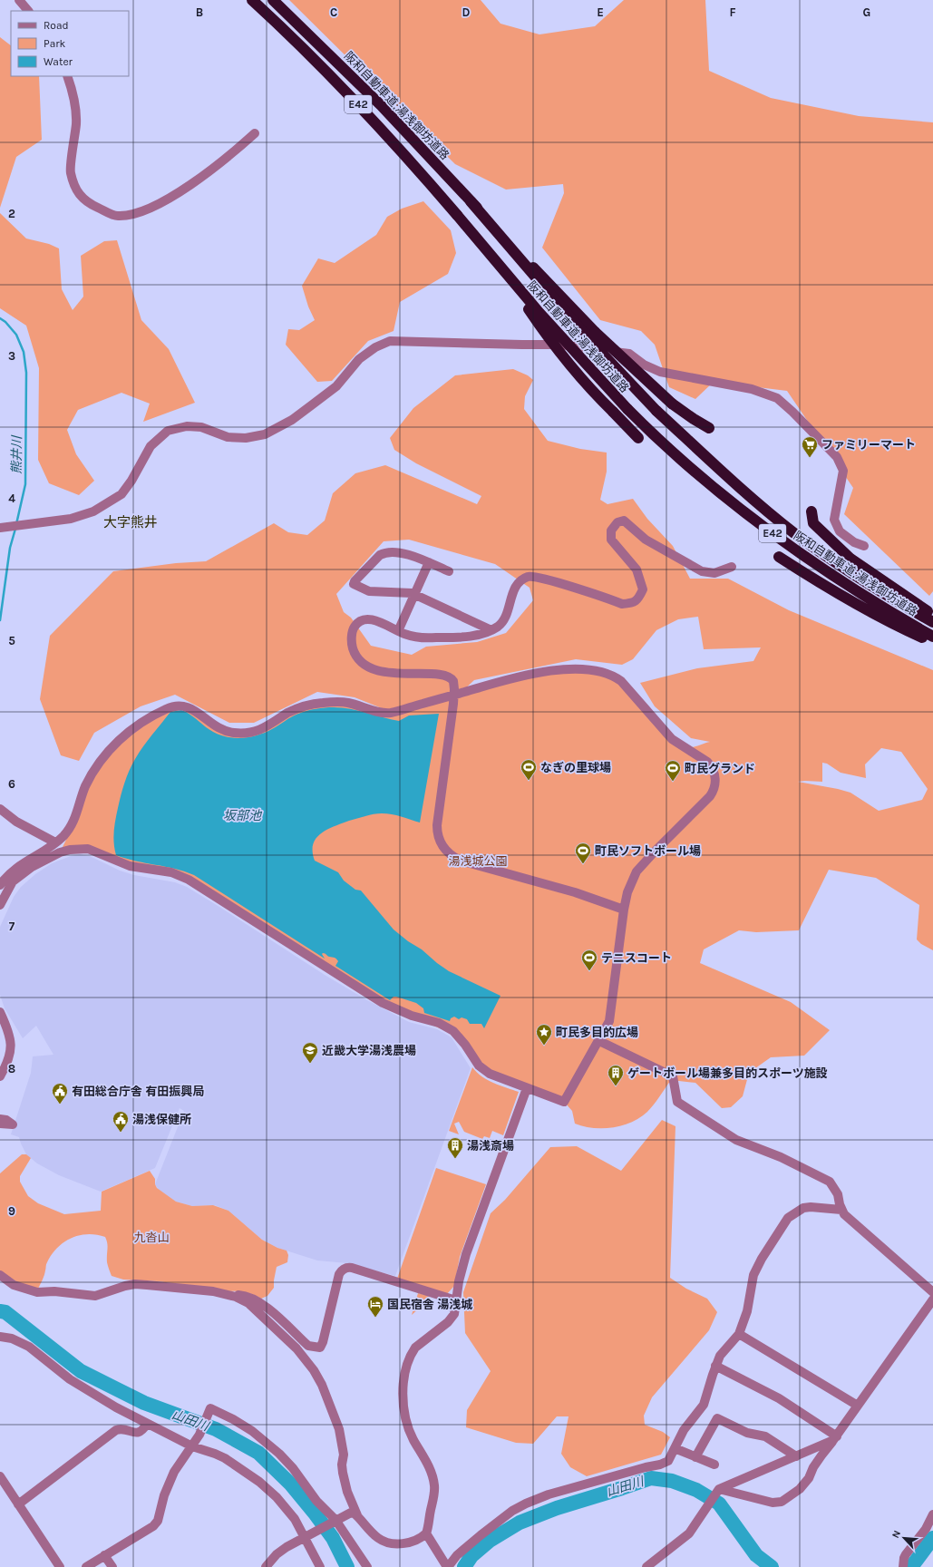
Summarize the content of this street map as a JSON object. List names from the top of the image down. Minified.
{"streets":{"highway":["E42","阪和自動車道;湯浅御坊道路"]},"districts":["大字熊井"],"water":["熊井川","坂部池","山田川"],"parks":["湯浅城公園","九沓山"],"places":{"supermarket":["ファミリーマート"],"sports":["なぎの里球場","町民グランド","町民ソフトボール場","テニスコート"],"place":["町民多目的広場"],"school or university":["近畿大学湯浅農場"],"building":["ゲートボール場兼多目的スポーツ施設","湯浅斎場"],"public building":["有田総合庁舎 有田振興局","湯浅保健所"],"hotel":["国民宿舎 湯浅城"]},"legend":["Road","Park","Water"],"north":"top left","grid":{"columns":["B","C","D","E","F","G"],"rows":["2","3","4","5","6","7","8","9"]}}
